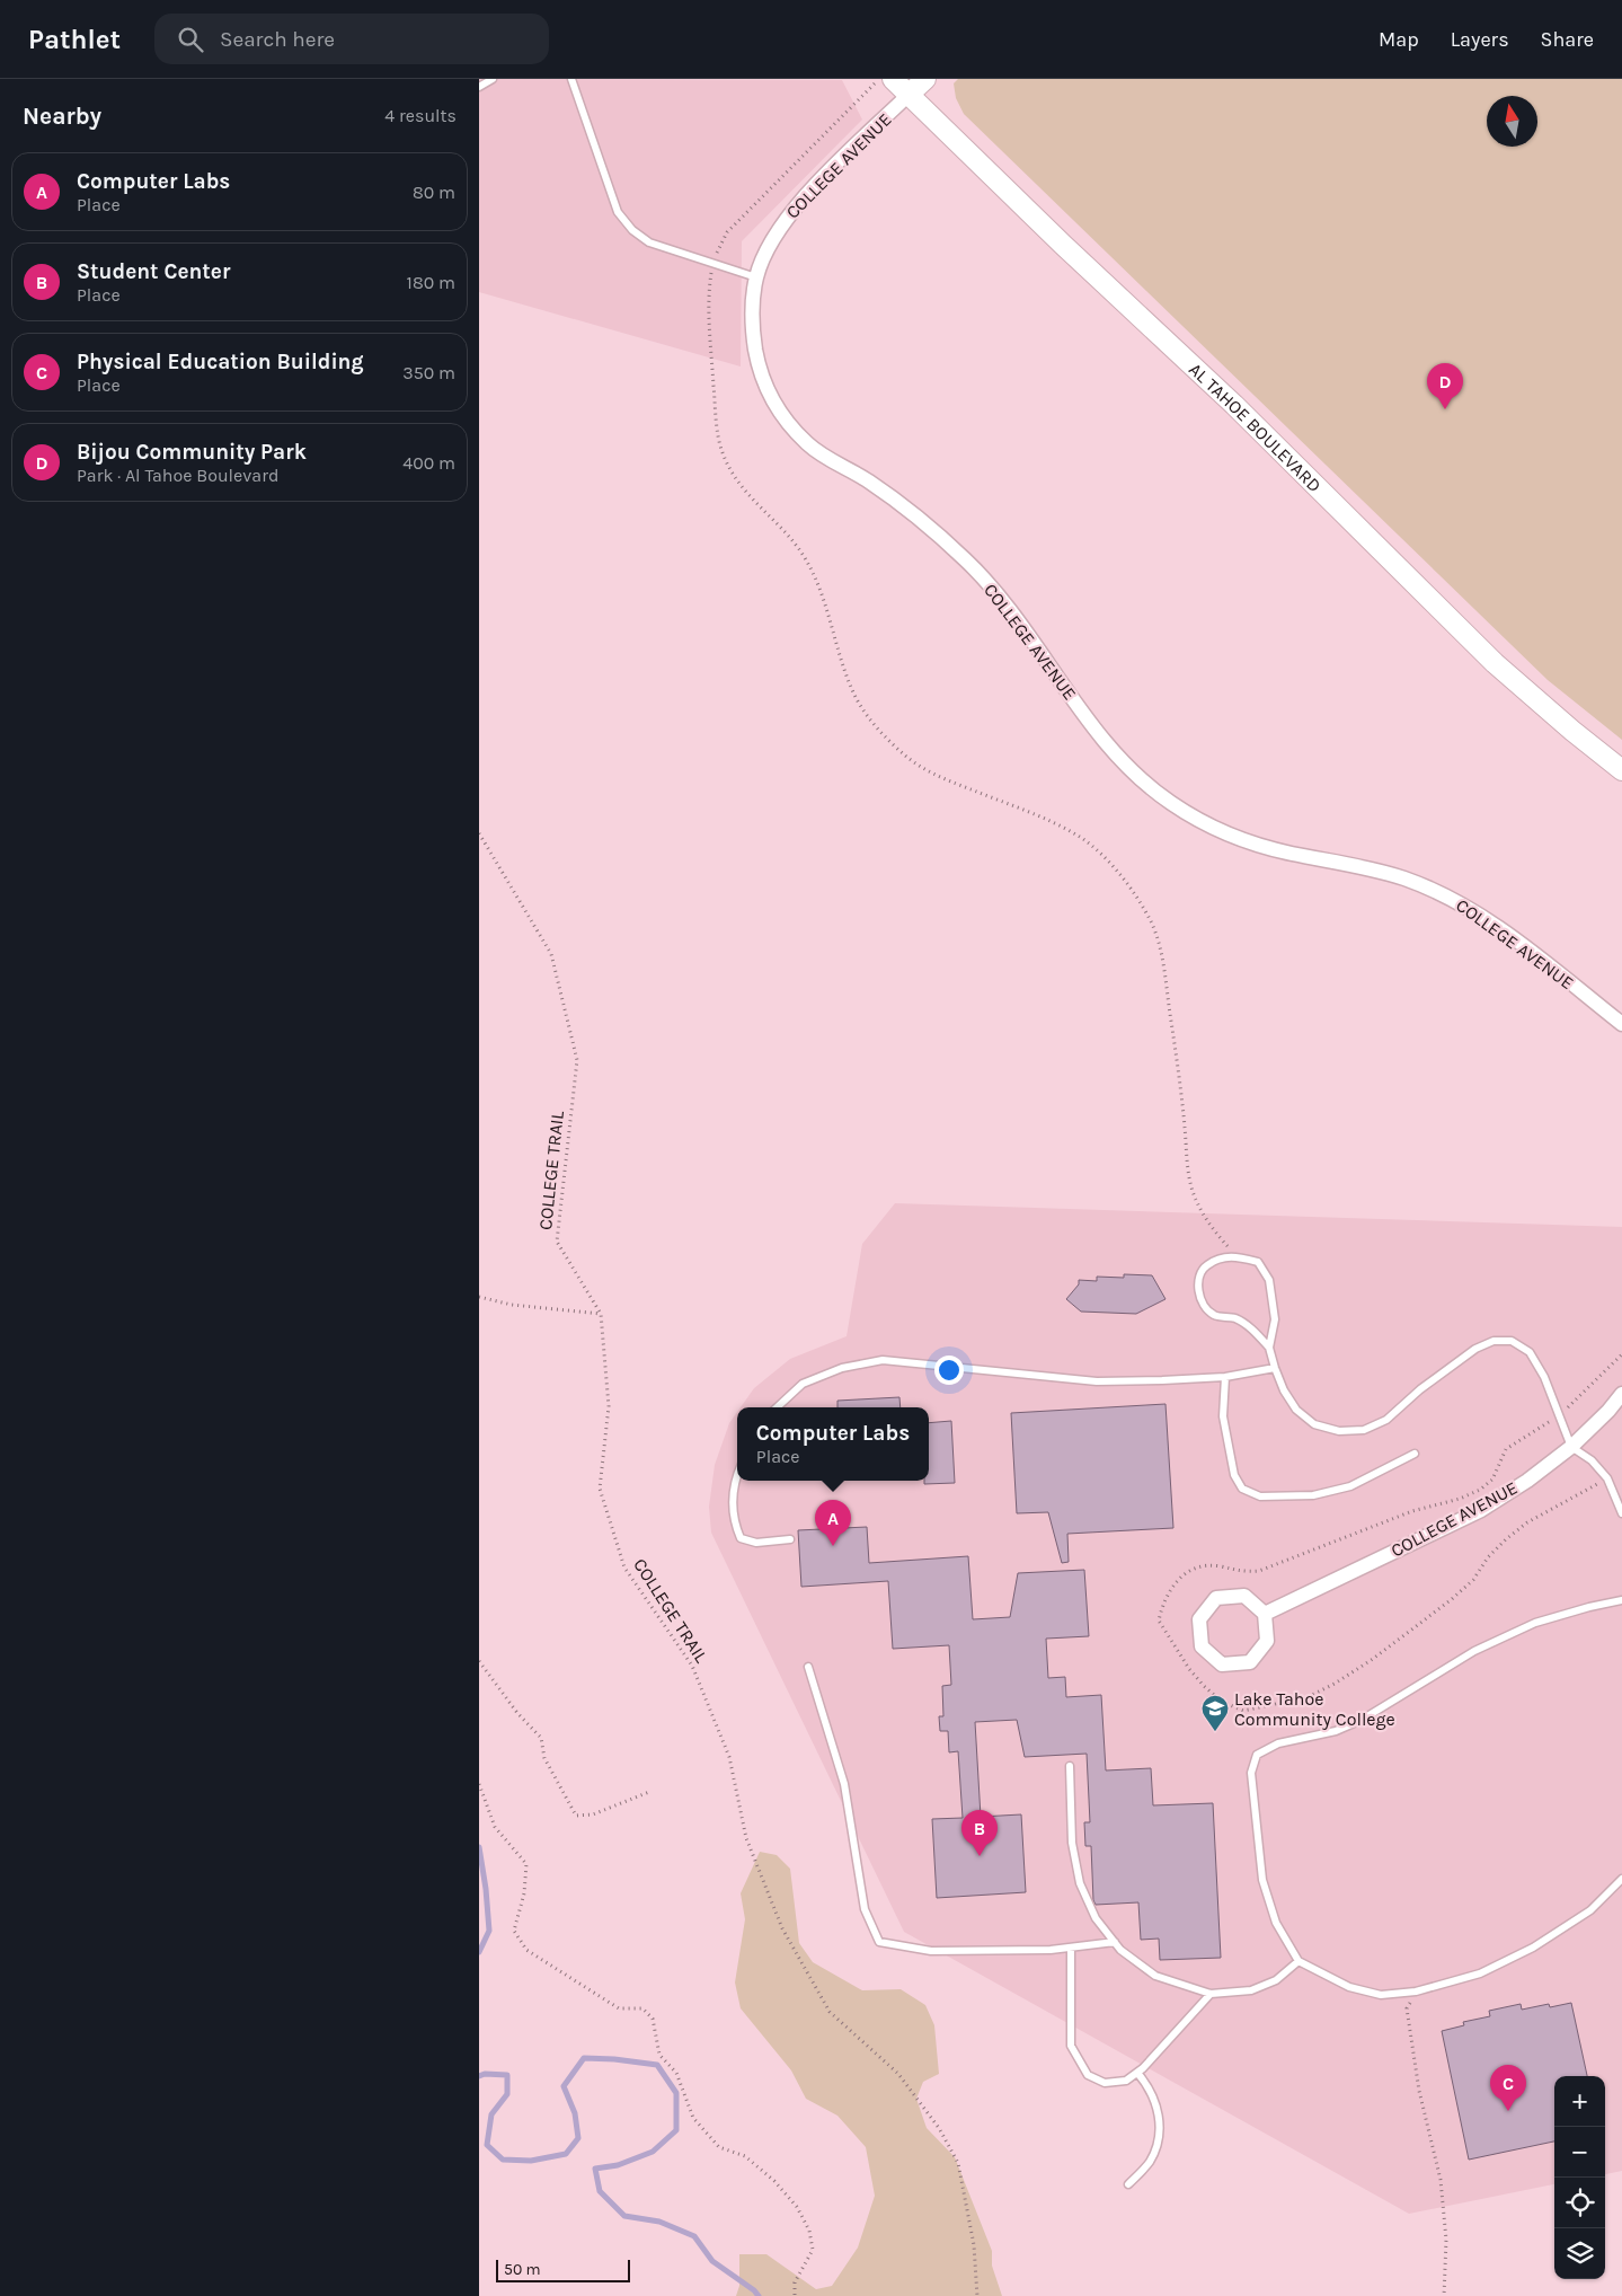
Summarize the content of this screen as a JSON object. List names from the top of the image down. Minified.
{"streets":{"main road":["AL TAHOE BOULEVARD"],"street":["COLLEGE AVENUE"],"path":["COLLEGE TRAIL"]},"crossings":[["COLLEGE AVENUE","AL TAHOE BOULEVARD"]],"places":{"school or university":["Lake Tahoe Community College"]},"scale_bar":"50 m","north":"top","page":{"header":"Pathlet","search":"Search here","nav":["Map","Layers","Share"],"heading":["Nearby","4 results"],"list":[{"mark":"A","name":"Computer Labs","note":"Place","value":"80 m"},{"mark":"B","name":"Student Center","note":"Place","value":"180 m"},{"mark":"C","name":"Physical Education Building","note":"Place","value":"350 m"},{"mark":"D","name":"Bijou Community Park","note":"Park · Al Tahoe Boulevard","value":"400 m"}],"pins":["D","A","B","C"],"popup":["Computer Labs","Place"],"map_buttons":["+","−"],"scale":"50 m"}}
